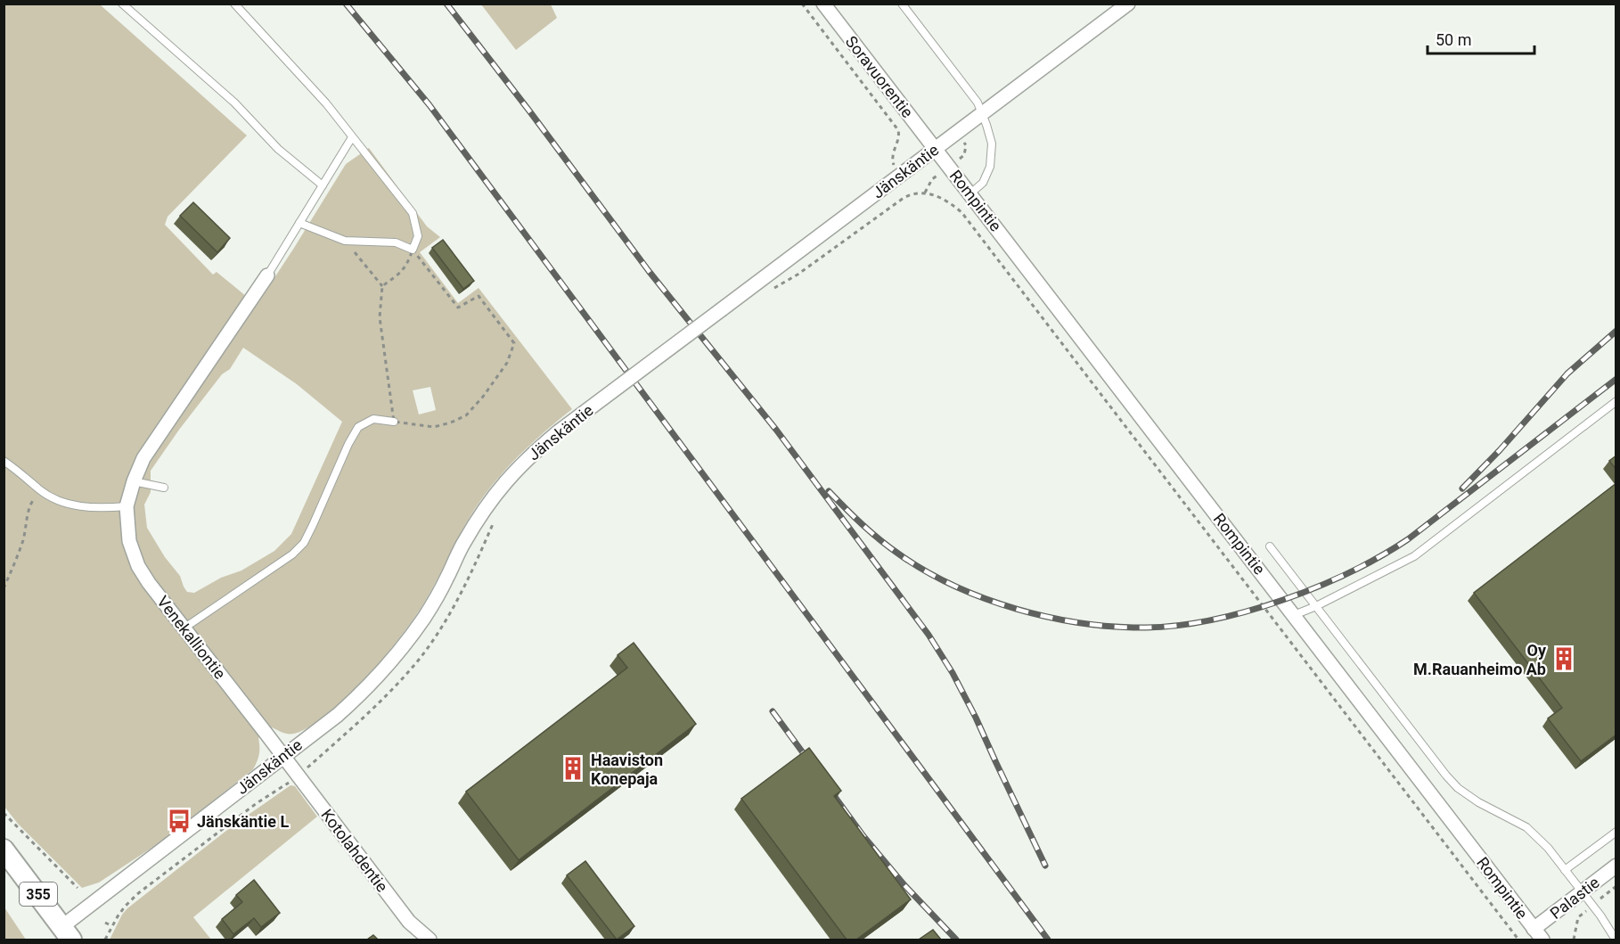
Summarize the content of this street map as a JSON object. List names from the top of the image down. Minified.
{"streets":{"main road":["355"],"street":["Soravuorentie","Jänskäntie","Rompintie","Venekalliontie","Kotolahdentie","Palastie"]},"crossings":[["Soravuorentie","Jänskäntie"],["Soravuorentie","Rompintie"],["Jänskäntie","Rompintie"],["Jänskäntie","Venekalliontie"],["Jänskäntie","Kotolahdentie"],["Jänskäntie","355"],["Rompintie","Palastie"],["Venekalliontie","Kotolahdentie"]],"places":{"building":["Oy M.Rauanheimo Ab","Haaviston Konepaja"],"bus stop":["Jänskäntie L"]},"scale_bar":"50 m"}
